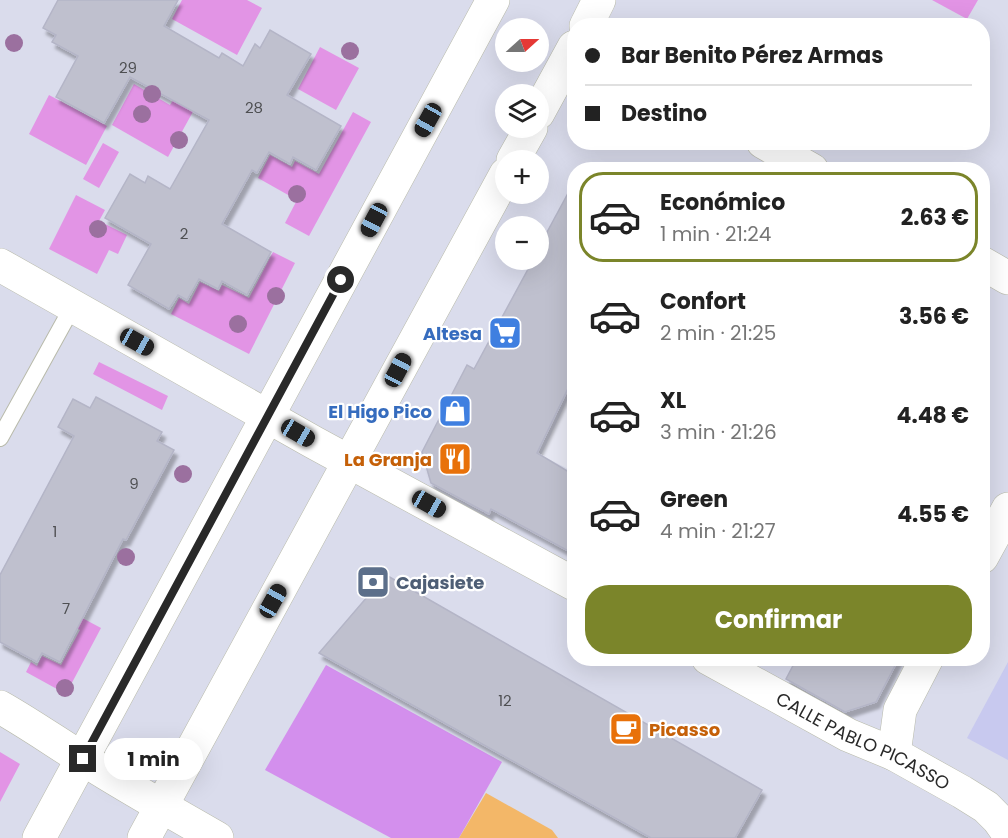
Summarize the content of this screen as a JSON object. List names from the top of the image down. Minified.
{"streets":{"street":["CALLE PABLO PICASSO"]},"places":{"supermarket":["Altesa"],"shop":["El Higo Pico"],"restaurant":["La Granja"],"bank":["Cajasiete"],"cafe":["Picasso"]},"house_numbers":["29","28","2","9","1","7","12"],"north":"right","page":{"map_buttons":["+","−"],"banner":["Bar Benito Pérez Armas","Destino"],"list":[{"name":"Económico","note":"1 min · 21:24","value":"2.63 €"},{"name":"Confort","note":"2 min · 21:25","value":"3.56 €"},{"name":"XL","note":"3 min · 21:26","value":"4.48 €"},{"name":"Green","note":"4 min · 21:27","value":"4.55 €"}],"buttons":"Confirmar","bubble":"1 min"}}
